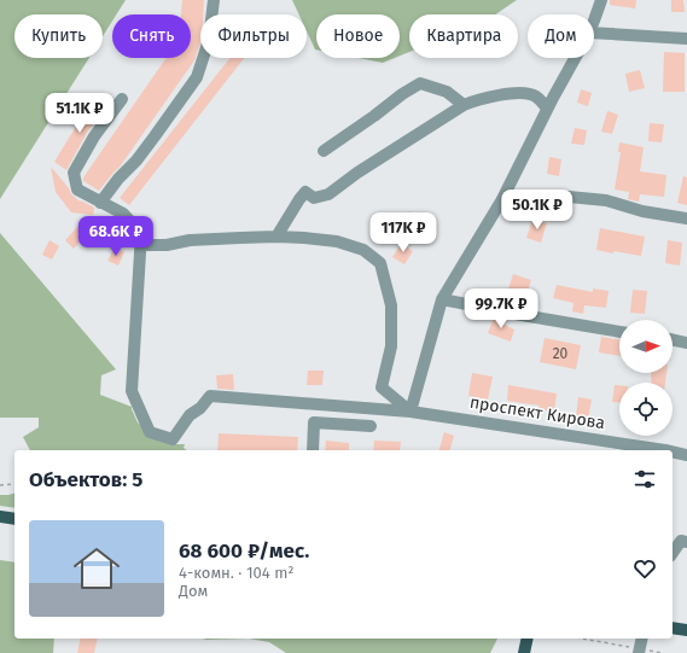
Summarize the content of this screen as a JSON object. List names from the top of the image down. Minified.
{"streets":{"street":["проспект Кирова"]},"house_numbers":["20"],"north":"right","page":{"chip":["Купить","Снять","Фильтры","Новое","Квартира","Дом"],"price":["51.1K ₽","50.1K ₽","117K ₽","68.6K ₽","99.7K ₽"],"heading":"Объектов: 5","list":[{"name":"68 600 ₽/мес.","note":"4-комн. · 104 m² · Дом"}]}}
